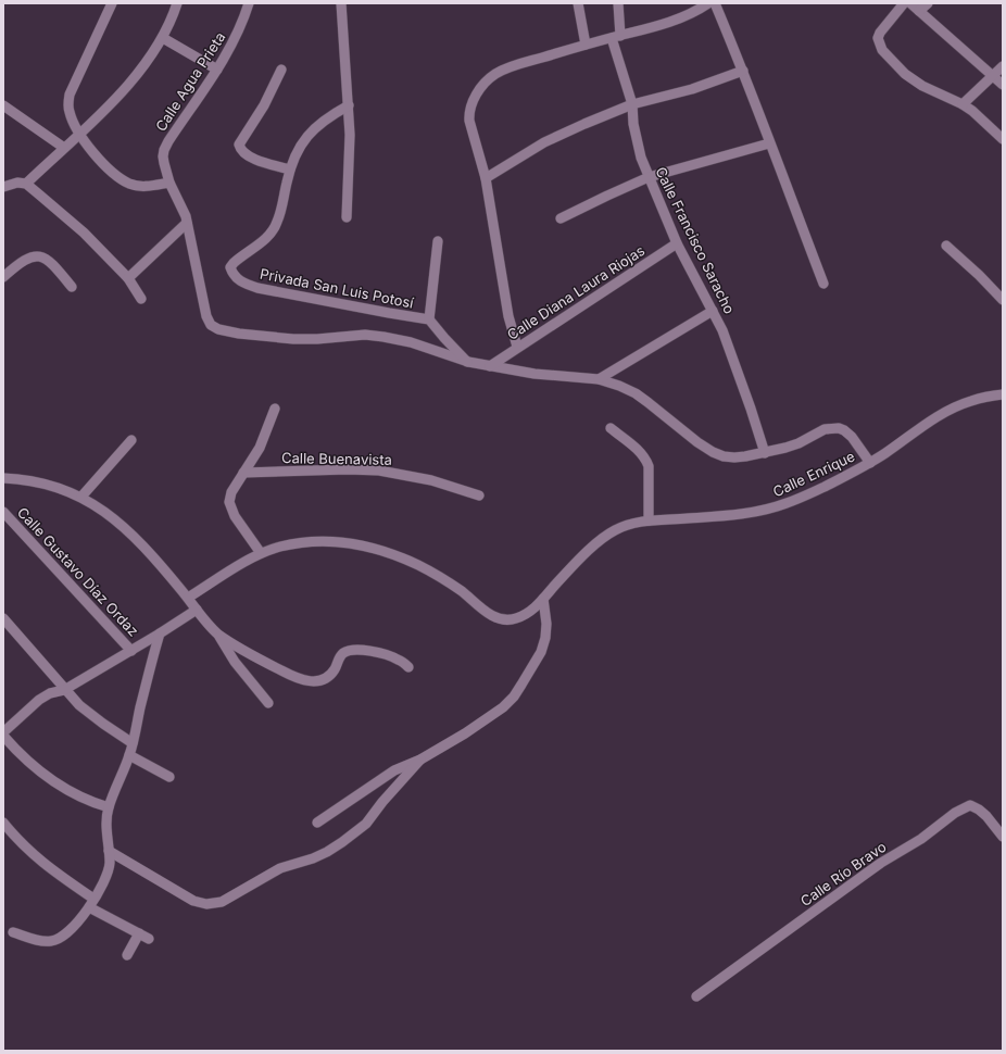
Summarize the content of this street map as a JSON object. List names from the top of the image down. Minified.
{"streets":{"street":["Calle Agua Prieta","Calle Francisco Saracho","Privada San Luis Potosí","Calle Diana Laura Riojas","Calle Buenavista","Calle Enrique","Calle Gustavo Díaz Ordaz","Calle Río Bravo"]},"crossings":[["Calle Francisco Saracho","Calle Diana Laura Riojas"]]}
